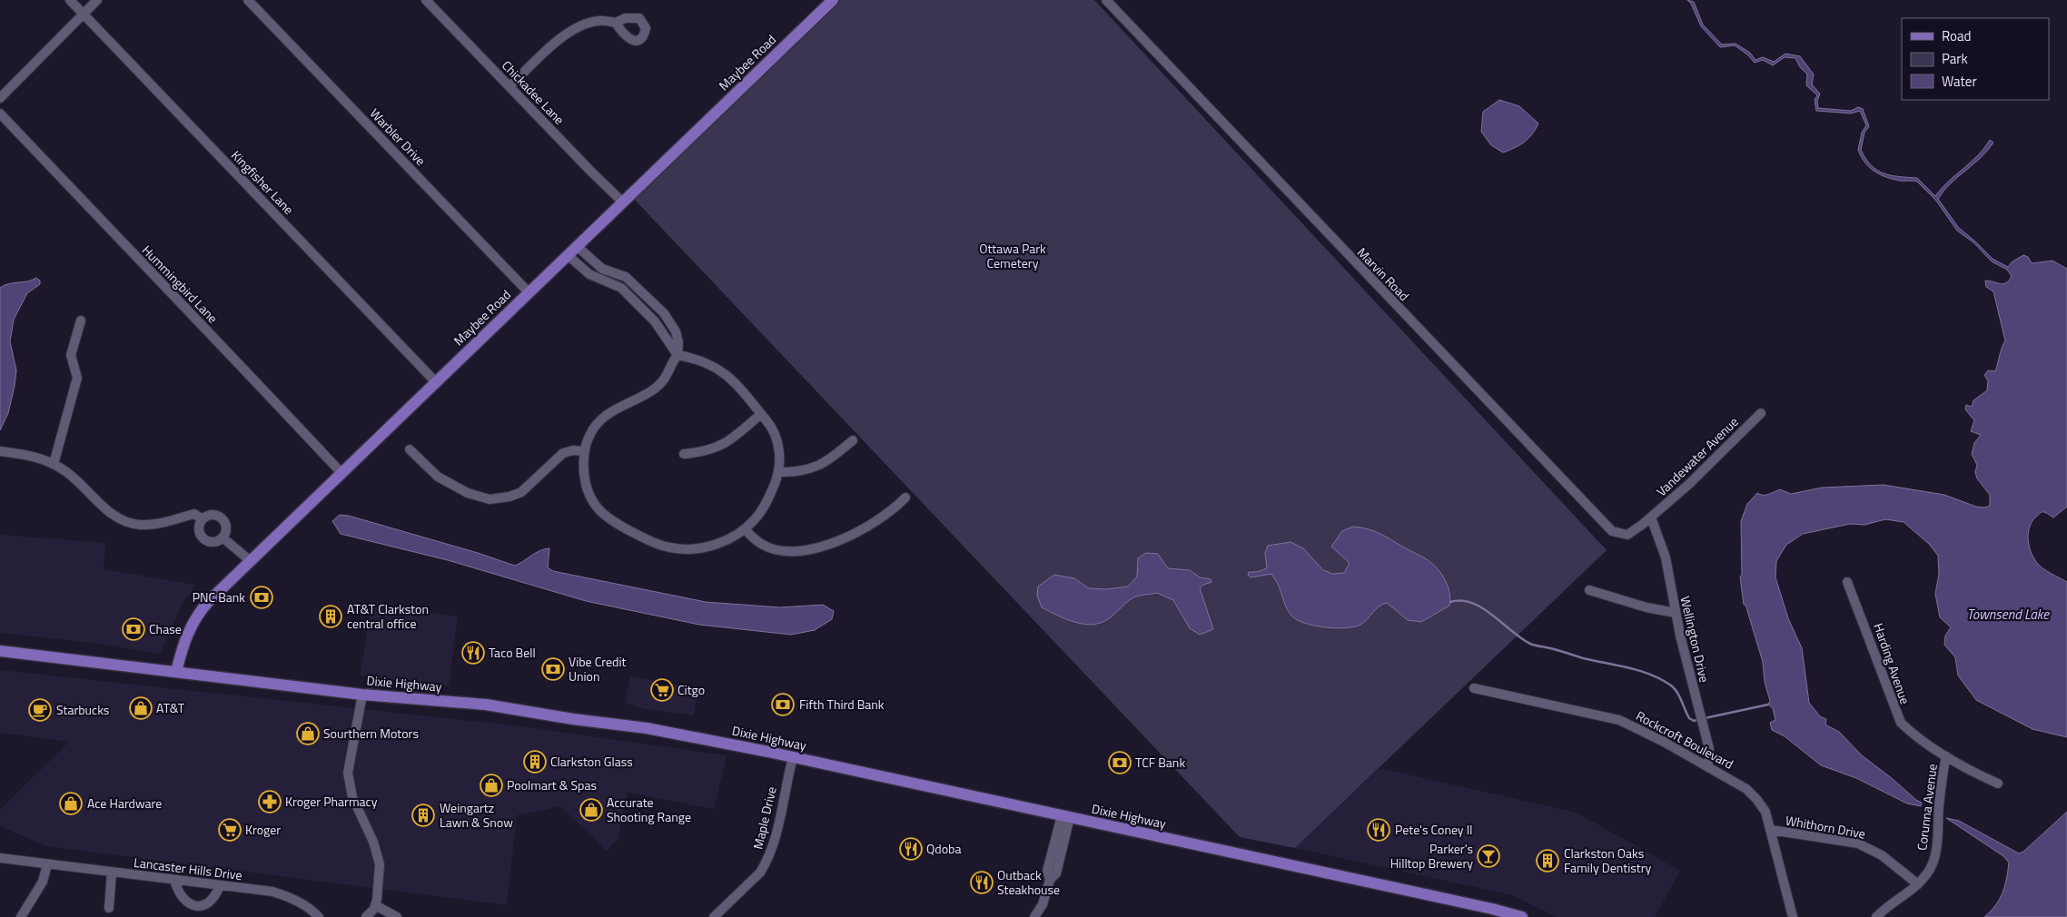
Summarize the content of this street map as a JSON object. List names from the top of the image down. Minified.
{"streets":{"main road":["Maybee Road","Dixie Highway"],"street":["Chickadee Lane","Warbler Drive","Kingfisher Lane","Marvin Road","Hummingbird Lane","Vandewater Avenue","Wellington Drive","Harding Avenue","Rockcroft Boulevard","Corunna Avenue","Maple Drive","Whithorn Drive","Lancaster Hills Drive"]},"crossings":[["Maybee Road","Chickadee Lane"],["Maybee Road","Warbler Drive"],["Maybee Road","Kingfisher Lane"],["Maybee Road","Hummingbird Lane"],["Maybee Road","Dixie Highway"],["Marvin Road","Vandewater Avenue"],["Marvin Road","Wellington Drive"],["Vandewater Avenue","Wellington Drive"],["Wellington Drive","Rockcroft Boulevard"],["Harding Avenue","Corunna Avenue"],["Dixie Highway","Maple Drive"],["Rockcroft Boulevard","Whithorn Drive"],["Corunna Avenue","Whithorn Drive"]],"water":["Townsend Lake"],"parks":["Ottawa Park Cemetery"],"places":{"bank":["PNC Bank","Chase","Vibe Credit Union","Fifth Third Bank","TCF Bank"],"building":["AT&T Clarkston central office","Clarkston Glass","Weingartz Lawn & Snow","Clarkston Oaks Family Dentistry"],"restaurant":["Taco Bell","Pete's Coney II","Qdoba","Outback Steakhouse"],"supermarket":["Citgo","Kroger"],"shop":["AT&T","Sourthern Motors","Poolmart & Spas","Ace Hardware","Accurate Shooting Range"],"cafe":["Starbucks"],"pharmacy":["Kroger Pharmacy"],"bar":["Parker's Hilltop Brewery"]},"legend":["Road","Park","Water"]}
